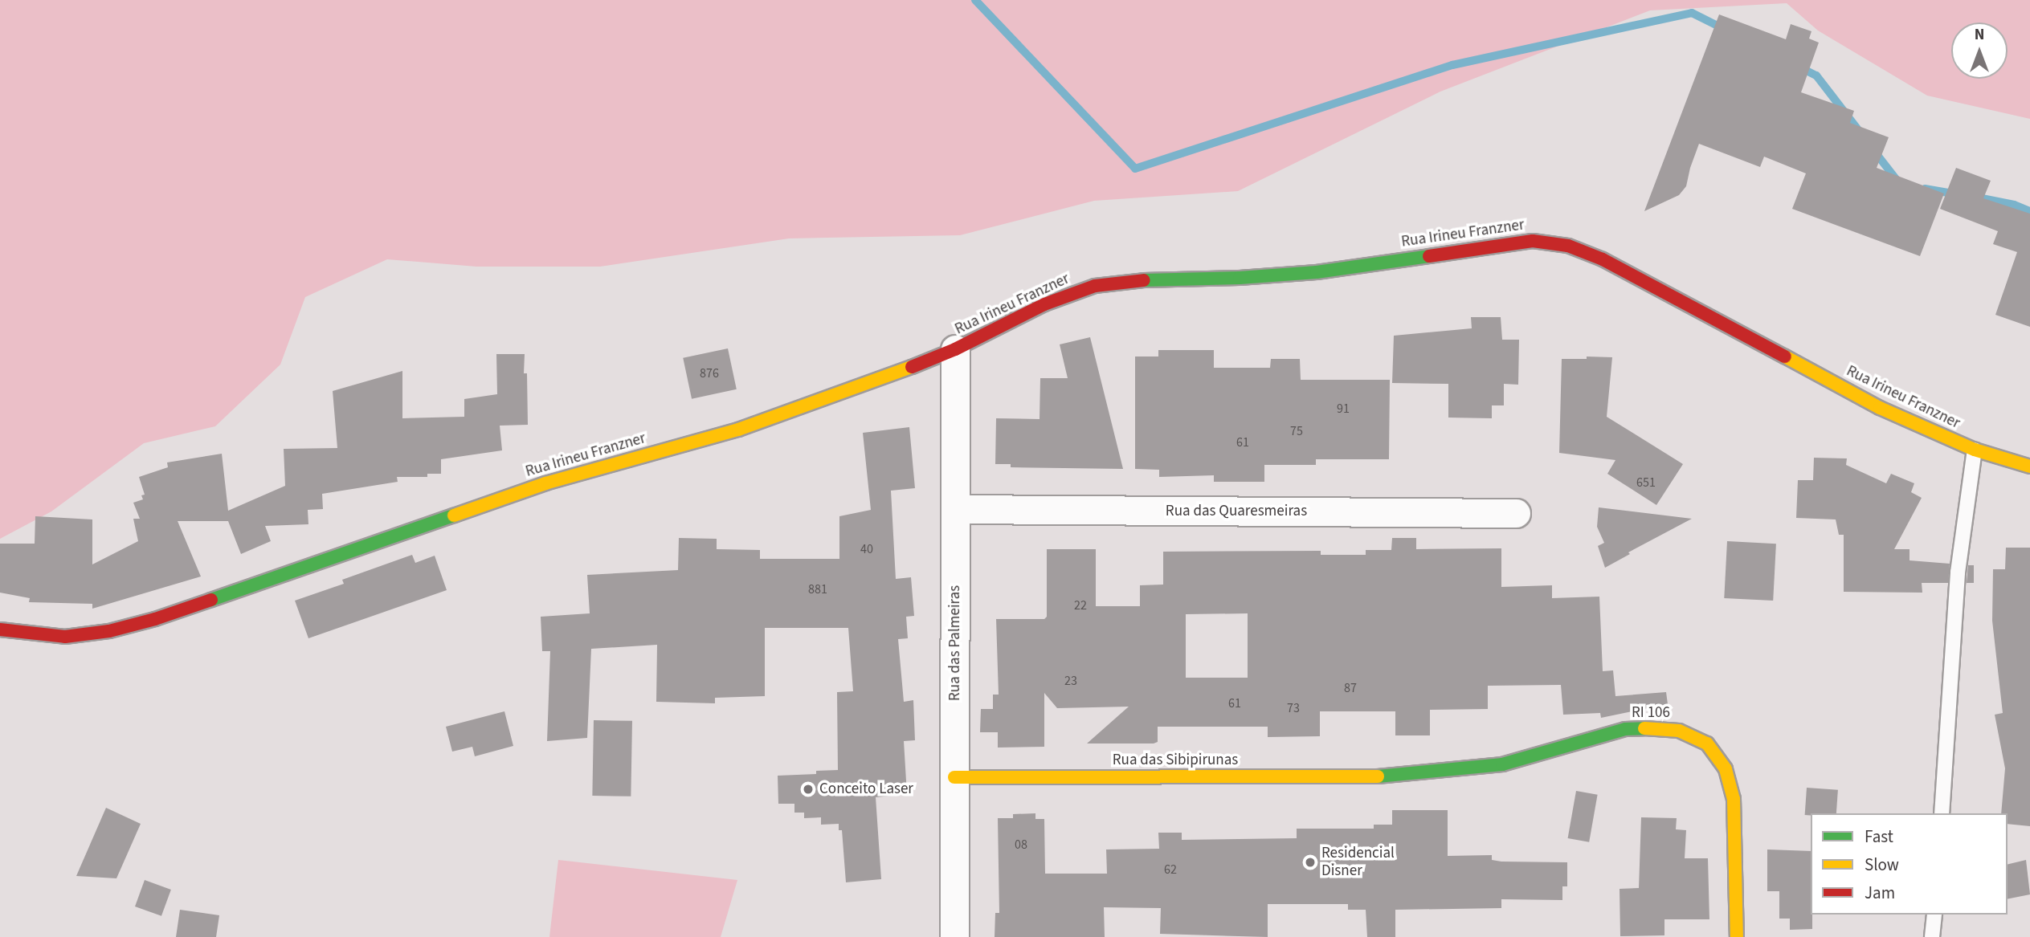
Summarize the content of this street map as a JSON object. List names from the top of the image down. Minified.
{"streets":{"street":["Rua Irineu Franzner","Rua das Quaresmeiras","Rua das Palmeiras","RI 106","Rua das Sibipirunas"]},"crossings":[["Rua Irineu Franzner","Rua das Palmeiras"],["Rua das Quaresmeiras","Rua das Palmeiras"],["Rua das Palmeiras","Rua das Sibipirunas"],["RI 106","Rua das Sibipirunas"]],"places":["Conceito Laser","Residencial Disner"],"house_numbers":["876","91","75","61","651","40","881","22","23","87","61","73","08","62"],"legend":["Fast","Slow","Jam"],"north":"top"}
